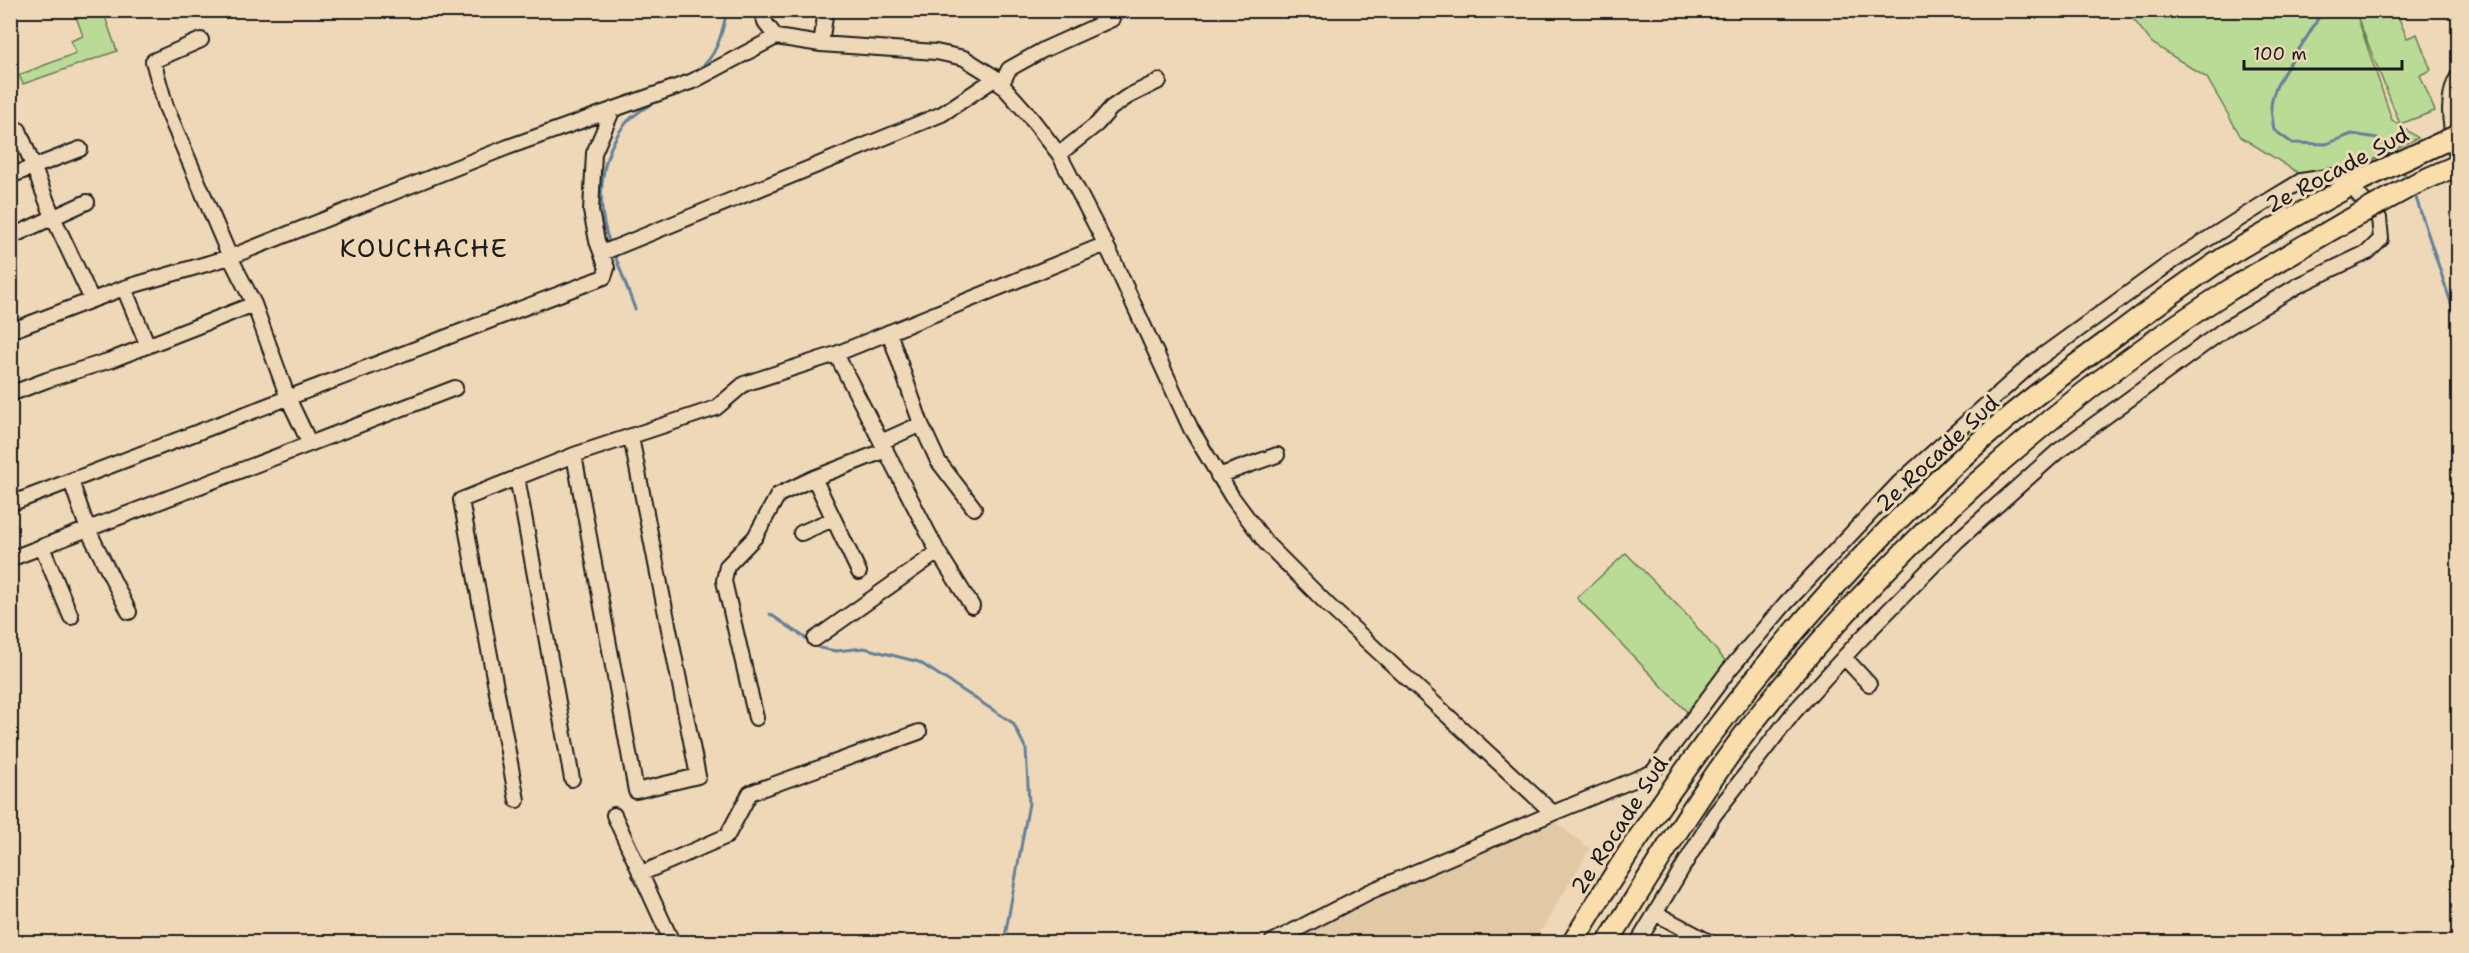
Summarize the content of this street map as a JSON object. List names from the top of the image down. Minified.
{"streets":{"highway":["2e Rocade Sud"]},"districts":["KOUCHACHE"],"scale_bar":"100 m"}
